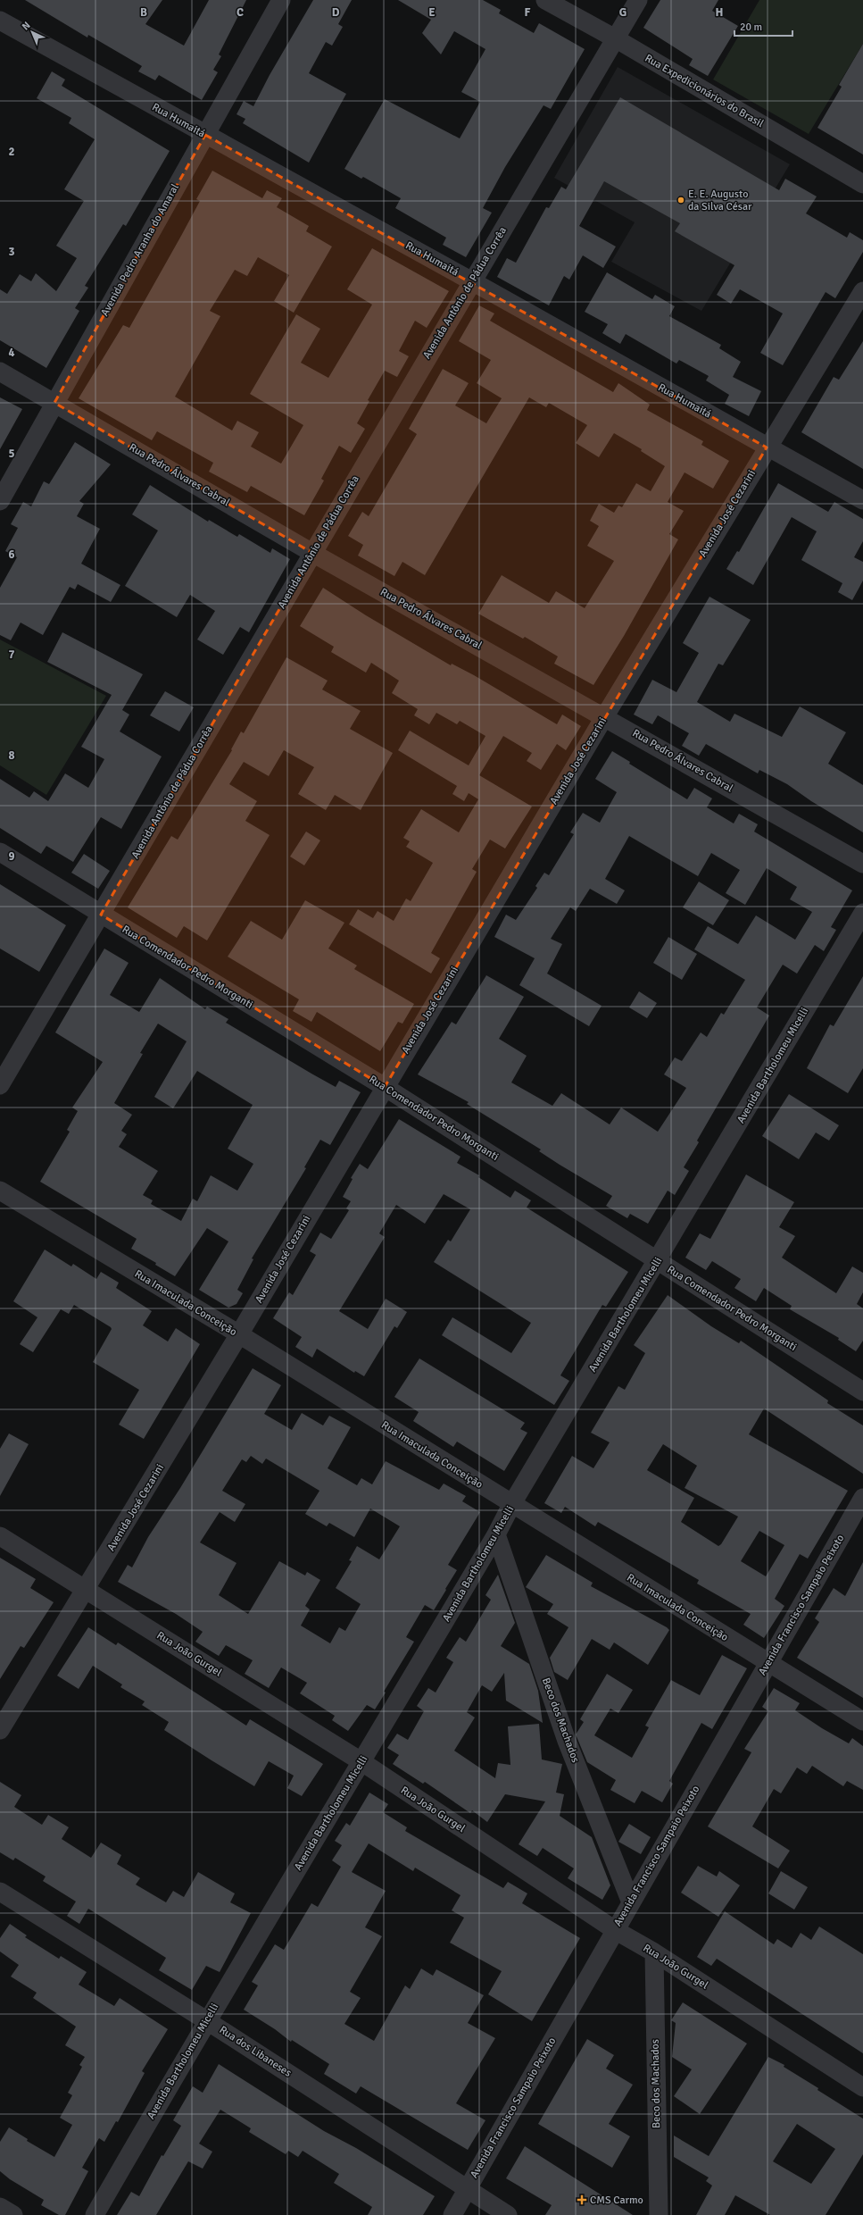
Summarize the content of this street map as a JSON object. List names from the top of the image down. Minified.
{"streets":{"street":["Rua Expedicionários do Brasil","Rua Humaitá","Avenida Pedro Aranha do Amaral","Avenida Antônio de Pádua Corrêa","Rua Pedro Álvares Cabral","Avenida José Cezarini","Rua Comendador Pedro Morganti","Avenida Bartholomeu Micelli","Rua Imaculada Conceição","Avenida Francisco Sampaio Peixoto","Rua João Gurgel","Beco dos Machados","Rua dos Libaneses"]},"crossings":[["Rua Expedicionários do Brasil","Avenida Antônio de Pádua Corrêa"],["Rua Humaitá","Avenida Pedro Aranha do Amaral"],["Rua Humaitá","Avenida Antônio de Pádua Corrêa"],["Rua Humaitá","Avenida José Cezarini"],["Avenida Pedro Aranha do Amaral","Rua Pedro Álvares Cabral"],["Avenida Antônio de Pádua Corrêa","Rua Pedro Álvares Cabral"],["Avenida Antônio de Pádua Corrêa","Rua Comendador Pedro Morganti"],["Rua Pedro Álvares Cabral","Avenida José Cezarini"],["Avenida José Cezarini","Rua Comendador Pedro Morganti"],["Avenida José Cezarini","Rua Imaculada Conceição"],["Avenida José Cezarini","Rua João Gurgel"],["Rua Comendador Pedro Morganti","Avenida Bartholomeu Micelli"],["Avenida Bartholomeu Micelli","Rua Imaculada Conceição"],["Avenida Bartholomeu Micelli","Rua João Gurgel"],["Avenida Bartholomeu Micelli","Beco dos Machados"],["Avenida Bartholomeu Micelli","Rua dos Libaneses"],["Rua Imaculada Conceição","Avenida Francisco Sampaio Peixoto"],["Avenida Francisco Sampaio Peixoto","Rua João Gurgel"],["Avenida Francisco Sampaio Peixoto","Beco dos Machados"],["Avenida Francisco Sampaio Peixoto","Rua dos Libaneses"],["Rua João Gurgel","Beco dos Machados"]],"places":{"other":["E. E. Augusto da Silva César"],"health":["CMS Carmo"]},"scale_bar":"20 m","north":"top left","grid":{"columns":["B","C","D","E","F","G","H"],"rows":["2","3","4","5","6","7","8","9"]}}
